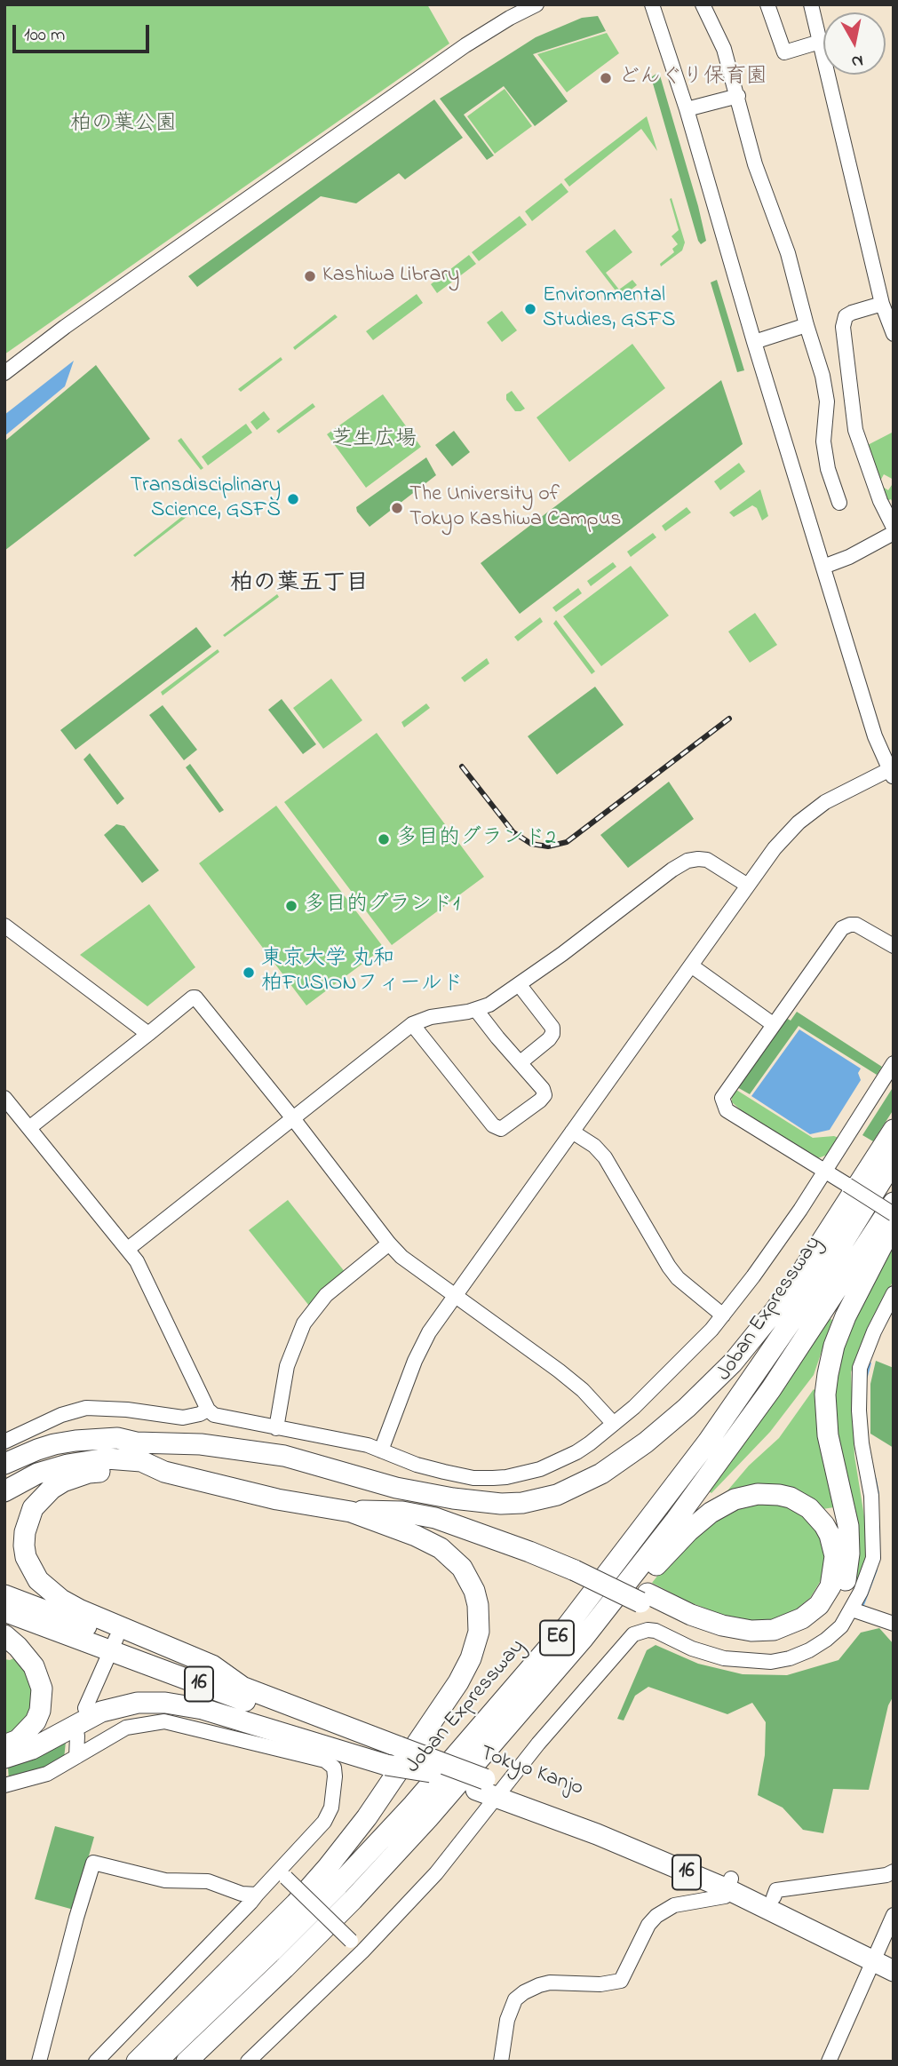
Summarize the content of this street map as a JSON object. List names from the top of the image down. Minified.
{"streets":{"highway":["Joban Expressway","E6","16","Tokyo Kanjo"]},"districts":["柏の葉五丁目"],"parks":["柏の葉公園","芝生広場"],"places":["どんぐり保育園","Kashiwa Library","Environmental Studies, GSFS","Transdisciplinary Science, GSFS","The University of Tokyo Kashiwa Campus","多目的グランド2","多目的グランド1","東京大学 丸和 柏FUSIONフィールド"],"scale_bar":"100 m","north":"bottom"}
